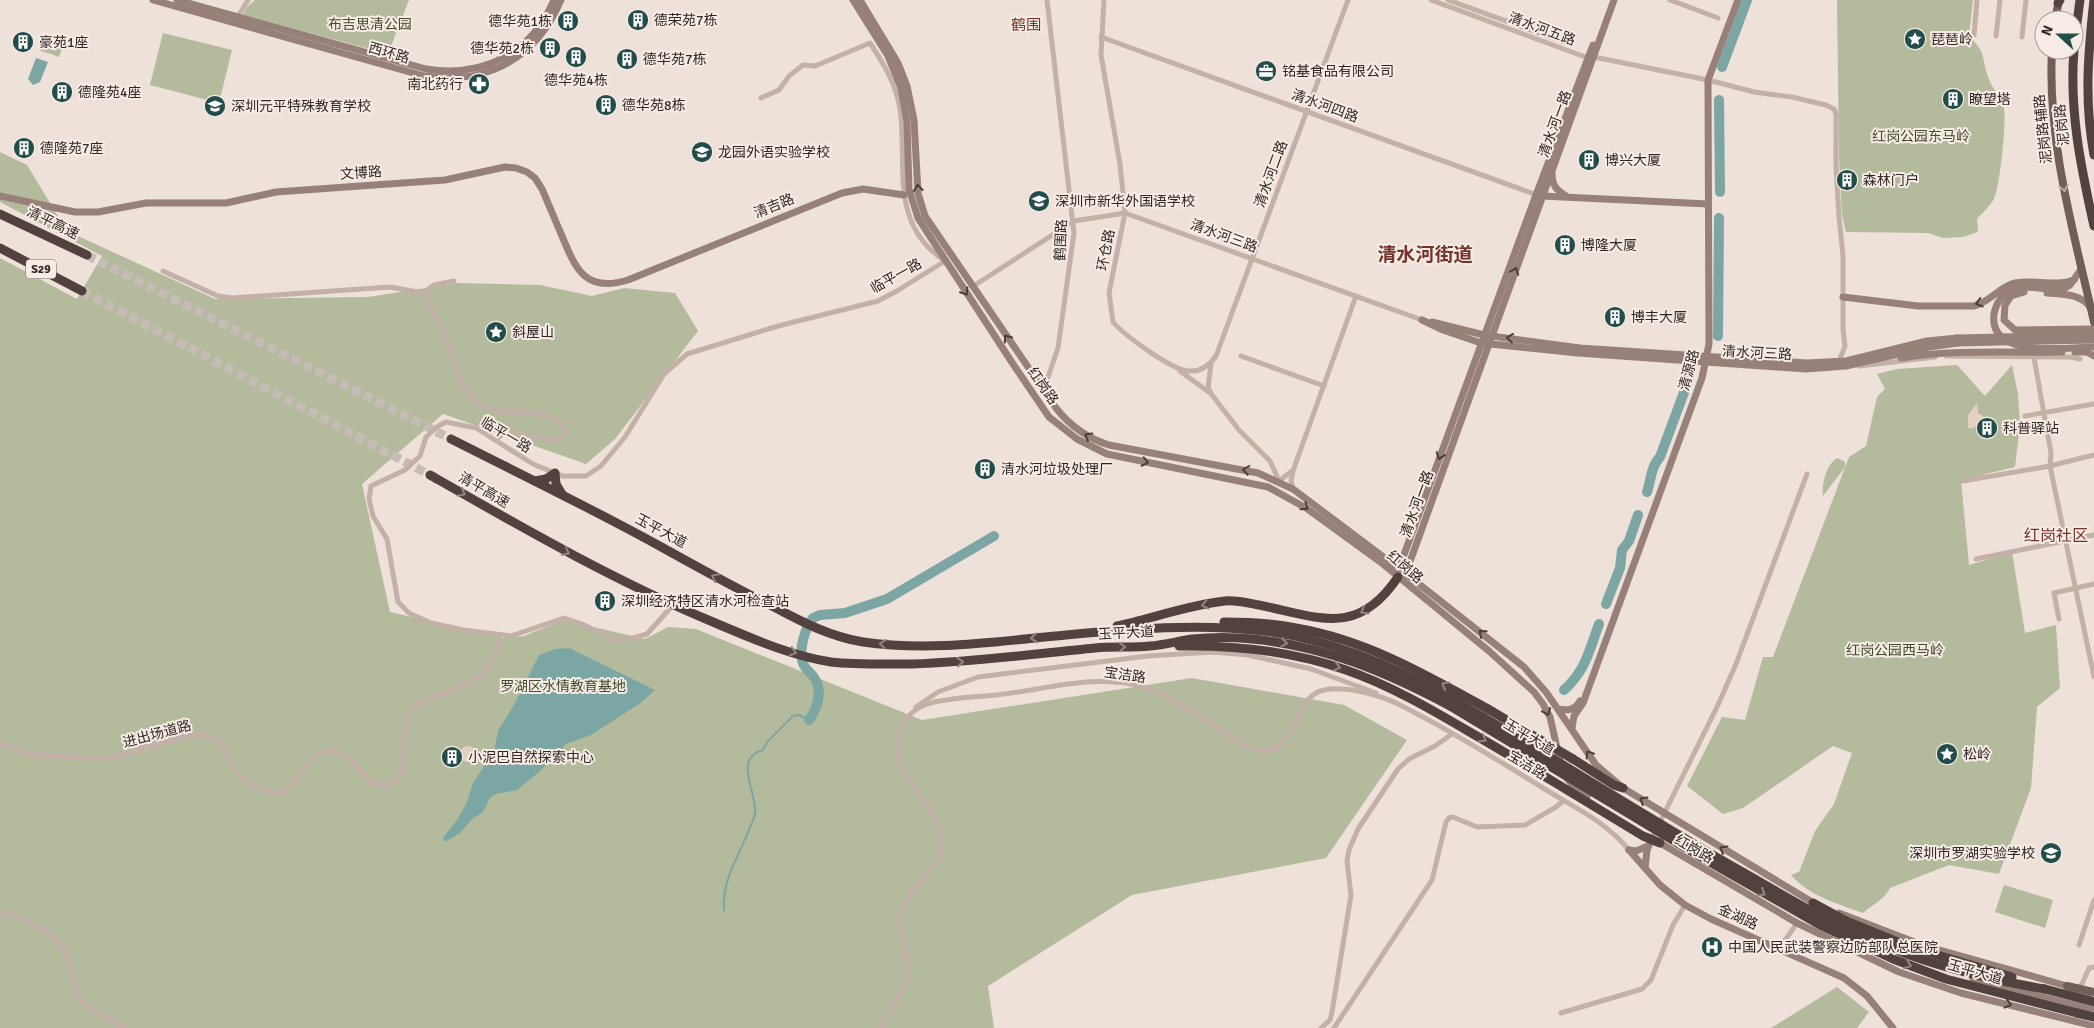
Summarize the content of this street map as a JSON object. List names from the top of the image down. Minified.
{"streets":{"highway":["泥岗路","清平高速","S29","玉平大道"],"main road":["西环路","清水河一路","泥岗路辅路","文博路","清吉路","清水河三路","清源路","红岗路","金湖路"],"street":["清水河五路","清水河四路","清水河二路","鹤围路","环仓路","临平一路","宝洁路","进出场道路"]},"crossings":[["清水河五路","清水河一路"],["清水河五路","清源路"],["清水河四路","清水河一路"],["清水河四路","清水河二路"],["清水河四路","环仓路"],["清水河一路","清水河三路"],["清水河一路","红岗路"],["文博路","清吉路"],["清水河二路","清水河三路"],["清水河二路","环仓路"],["清平高速","临平一路"],["清平高速","玉平大道"],["清水河三路","鹤围路"],["清水河三路","环仓路"],["清水河三路","清源路"],["清水河三路","红岗路"],["鹤围路","红岗路"],["临平一路","红岗路"],["临平一路","玉平大道"],["临平一路","进出场道路"],["清源路","红岗路"],["红岗路","玉平大道"],["宝洁路","金湖路"]],"one_way":["泥岗路辅路"],"districts":["鹤围","清水河街道","红岗社区"],"parks":["布吉思清公园","红岗公园东马岭","红岗公园西马岭","罗湖区水情教育基地"],"places":{"building":["德荣苑7栋","德华苑1栋","豪苑1座","德华苑2栋","德华苑4栋","德华苑7栋","德隆苑4座","瞭望塔","德华苑8栋","德隆苑7座","博兴大厦","森林门户","博隆大厦","博丰大厦","科普驿站","清水河垃圾处理厂","深圳经济特区清水河检查站","小泥巴自然探索中心"],"place":["琵琶岭","斜屋山","松岭"],"office":["铭基食品有限公司"],"pharmacy":["南北药行"],"school or university":["深圳元平特殊教育学校","龙园外语实验学校","深圳市新华外国语学校","深圳市罗湖实验学校"],"hospital":["中国人民武装警察边防部队总医院"]},"north":"left"}
